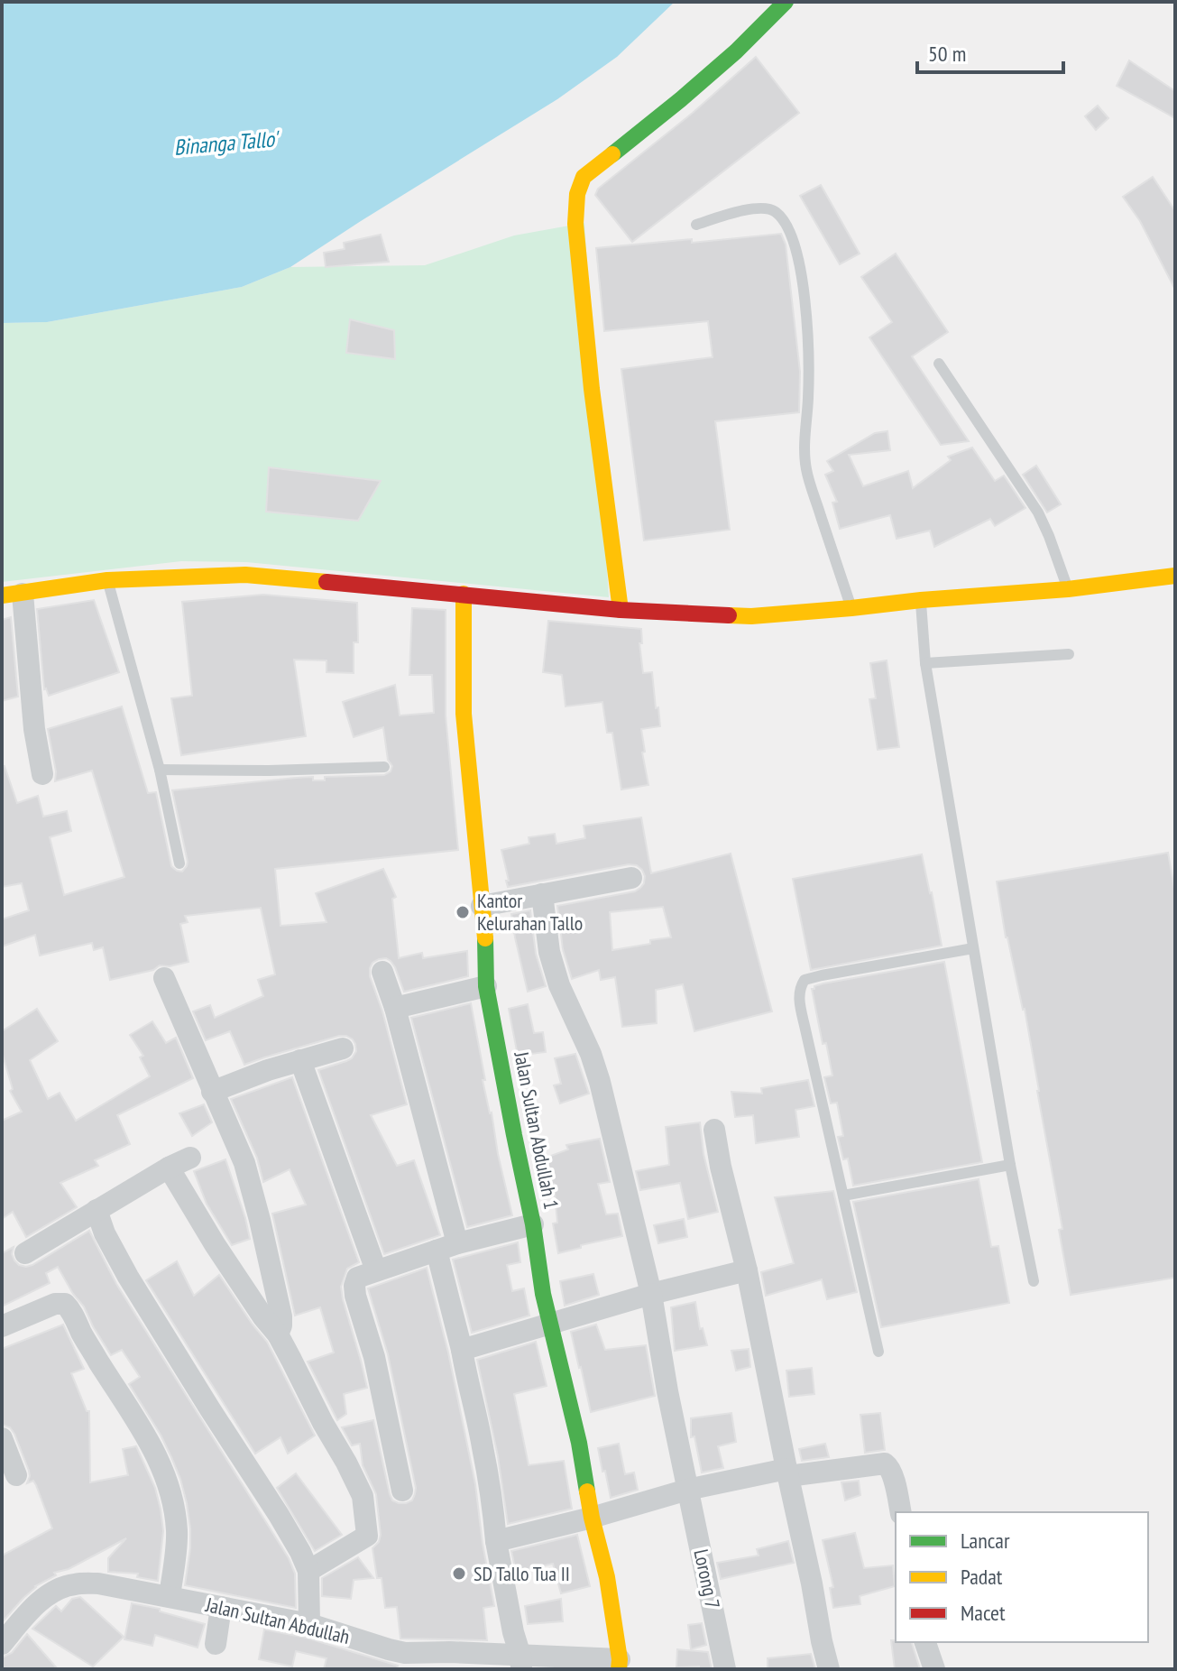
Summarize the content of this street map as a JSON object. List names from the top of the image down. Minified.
{"streets":{"street":["Jalan Sultan Abdullah 1","Lorong 7","Jalan Sultan Abdullah"]},"crossings":[["Jalan Sultan Abdullah 1","Jalan Sultan Abdullah"]],"water":["Binanga Tallo'"],"places":["Kantor Kelurahan Tallo","SD Tallo Tua II"],"legend":["Lancar","Padat","Macet"],"scale_bar":"50 m"}
